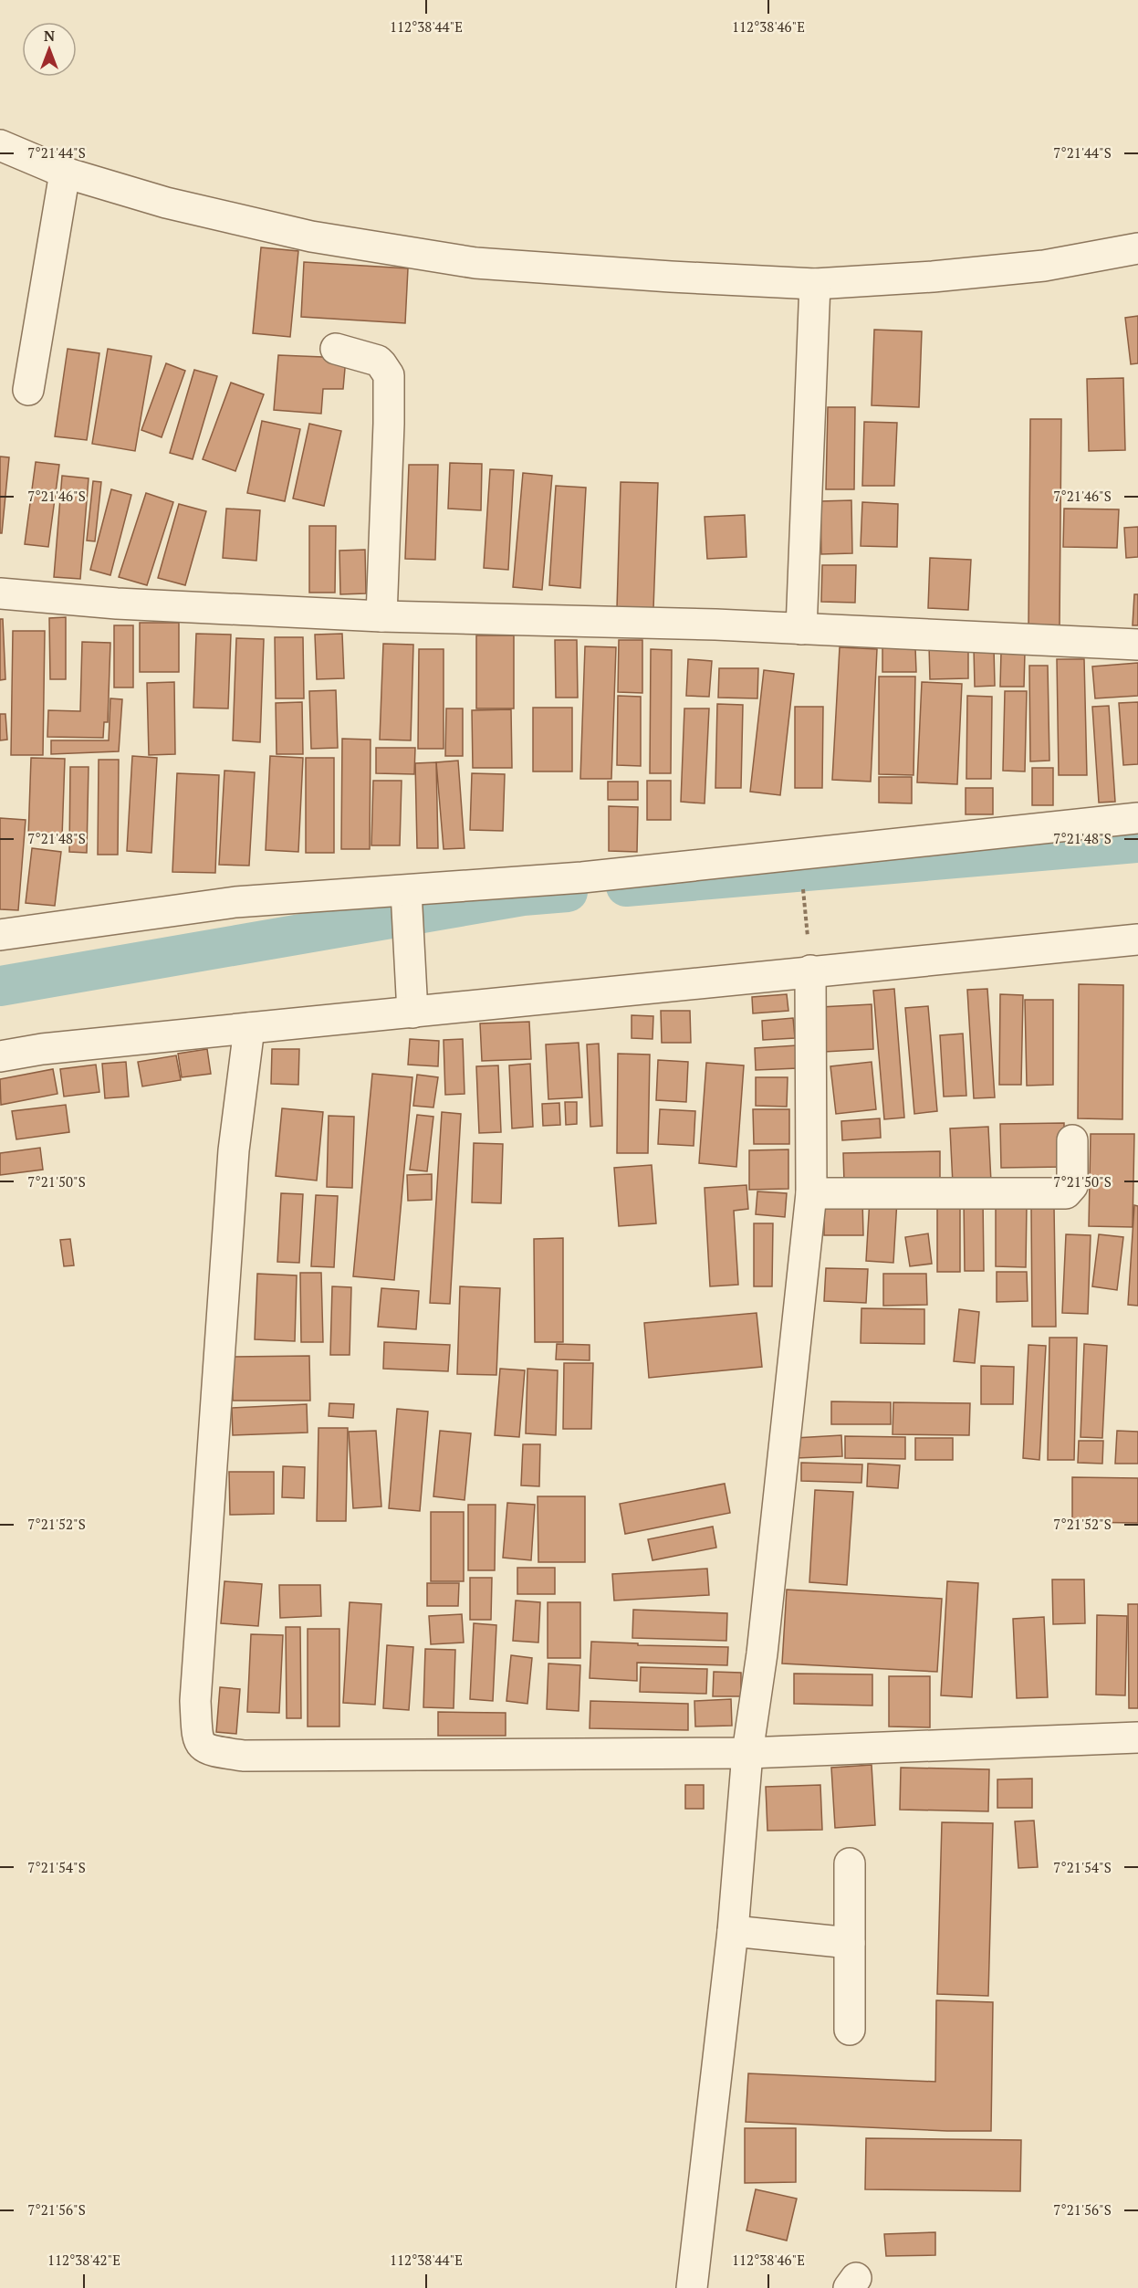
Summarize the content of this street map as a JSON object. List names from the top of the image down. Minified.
{"north":"top","coordinates":["112°38'44\"E","112°38'46\"E","7°21'44\"S","7°21'46\"S","7°21'48\"S","7°21'50\"S","7°21'52\"S","7°21'54\"S","7°21'56\"S","112°38'42\"E"]}
